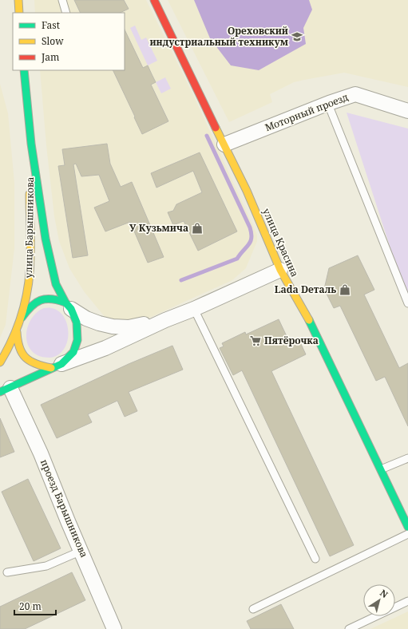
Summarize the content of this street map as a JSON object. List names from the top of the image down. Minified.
{"streets":{"main road":["улица Барышникова","улица Красина"],"street":["Моторный проезд","проезд Барышникова"]},"crossings":[["Моторный проезд","улица Красина"],["улица Барышникова","проезд Барышникова"]],"places":{"school or university":["Ореховский индустриальный техникум"],"shop":["У Кузьмича","Lada Dеталь"],"supermarket":["Пятёрочка"]},"legend":["Fast","Slow","Jam"],"scale_bar":"20 m","north":"top right"}
